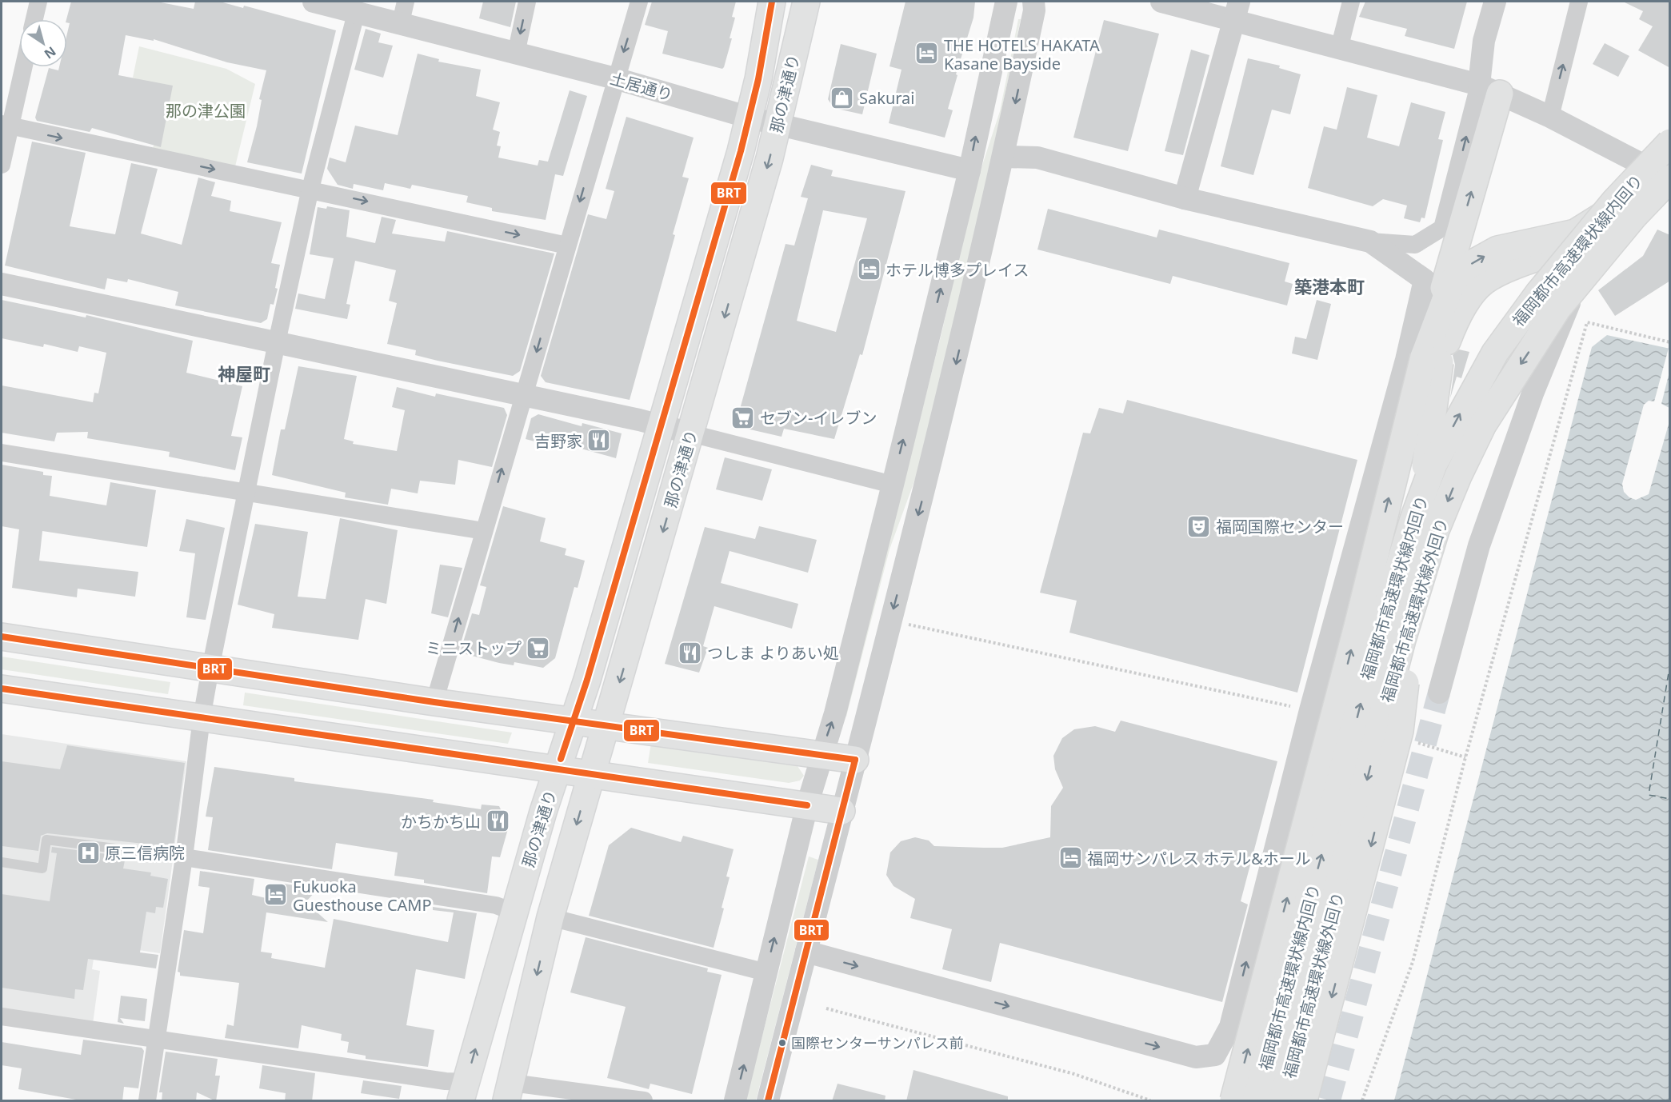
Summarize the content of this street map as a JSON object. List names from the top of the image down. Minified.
{"streets":{"main road":["那の津通り","福岡都市高速環状線内回り","福岡都市高速環状線外回り"],"street":["土居通り"]},"crossings":[["土居通り","那の津通り"]],"districts":["築港本町","神屋町"],"parks":["那の津公園"],"places":{"hotel":["THE HOTELS HAKATA Kasane Bayside","ホテル博多プレイス","福岡サンパレス ホテル&ホール","Fukuoka Guesthouse CAMP"],"shop":["Sakurai"],"supermarket":["セブン-イレブン","ミニストップ"],"restaurant":["吉野家","つしま よりあい処","かちかち山"],"theatre":["福岡国際センター"],"hospital":["原三信病院"],"other":["国際センターサンパレス前"]},"lines":["transit line BRT"],"north":"bottom right"}
